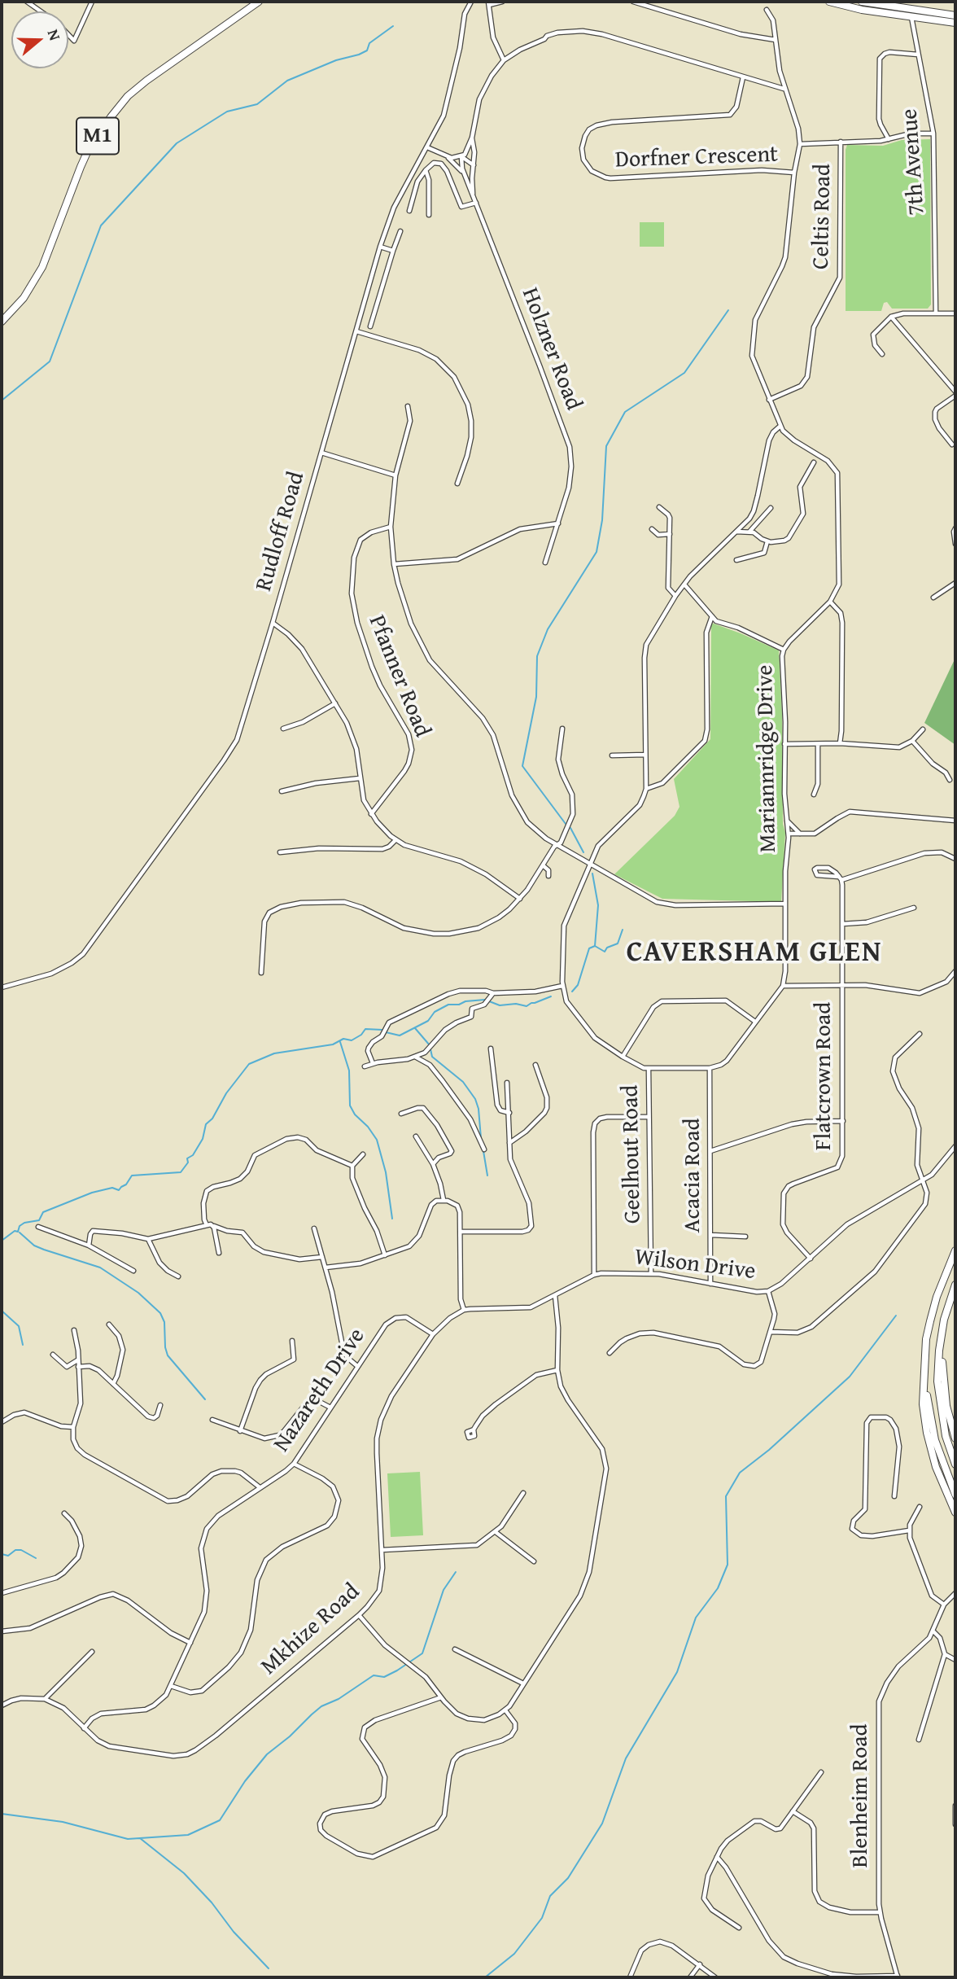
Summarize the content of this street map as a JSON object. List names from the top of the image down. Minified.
{"streets":{"highway":["M1"],"street":["Dorfner Crescent","7th Avenue","Celtis Road","Holzner Road","Rudloff Road","Pfanner Road","Mariannridge Drive","Flatcrown Road","Geelhout Road","Acacia Road","Wilson Drive","Nazareth Drive","Mkhize Road","Blenheim Road"]},"crossings":[["Dorfner Crescent","Mariannridge Drive"],["Celtis Road","Mariannridge Drive"],["Flatcrown Road","Wilson Drive"],["Geelhout Road","Wilson Drive"],["Acacia Road","Wilson Drive"],["Nazareth Drive","Mkhize Road"]],"districts":["CAVERSHAM GLEN"],"north":"right"}
